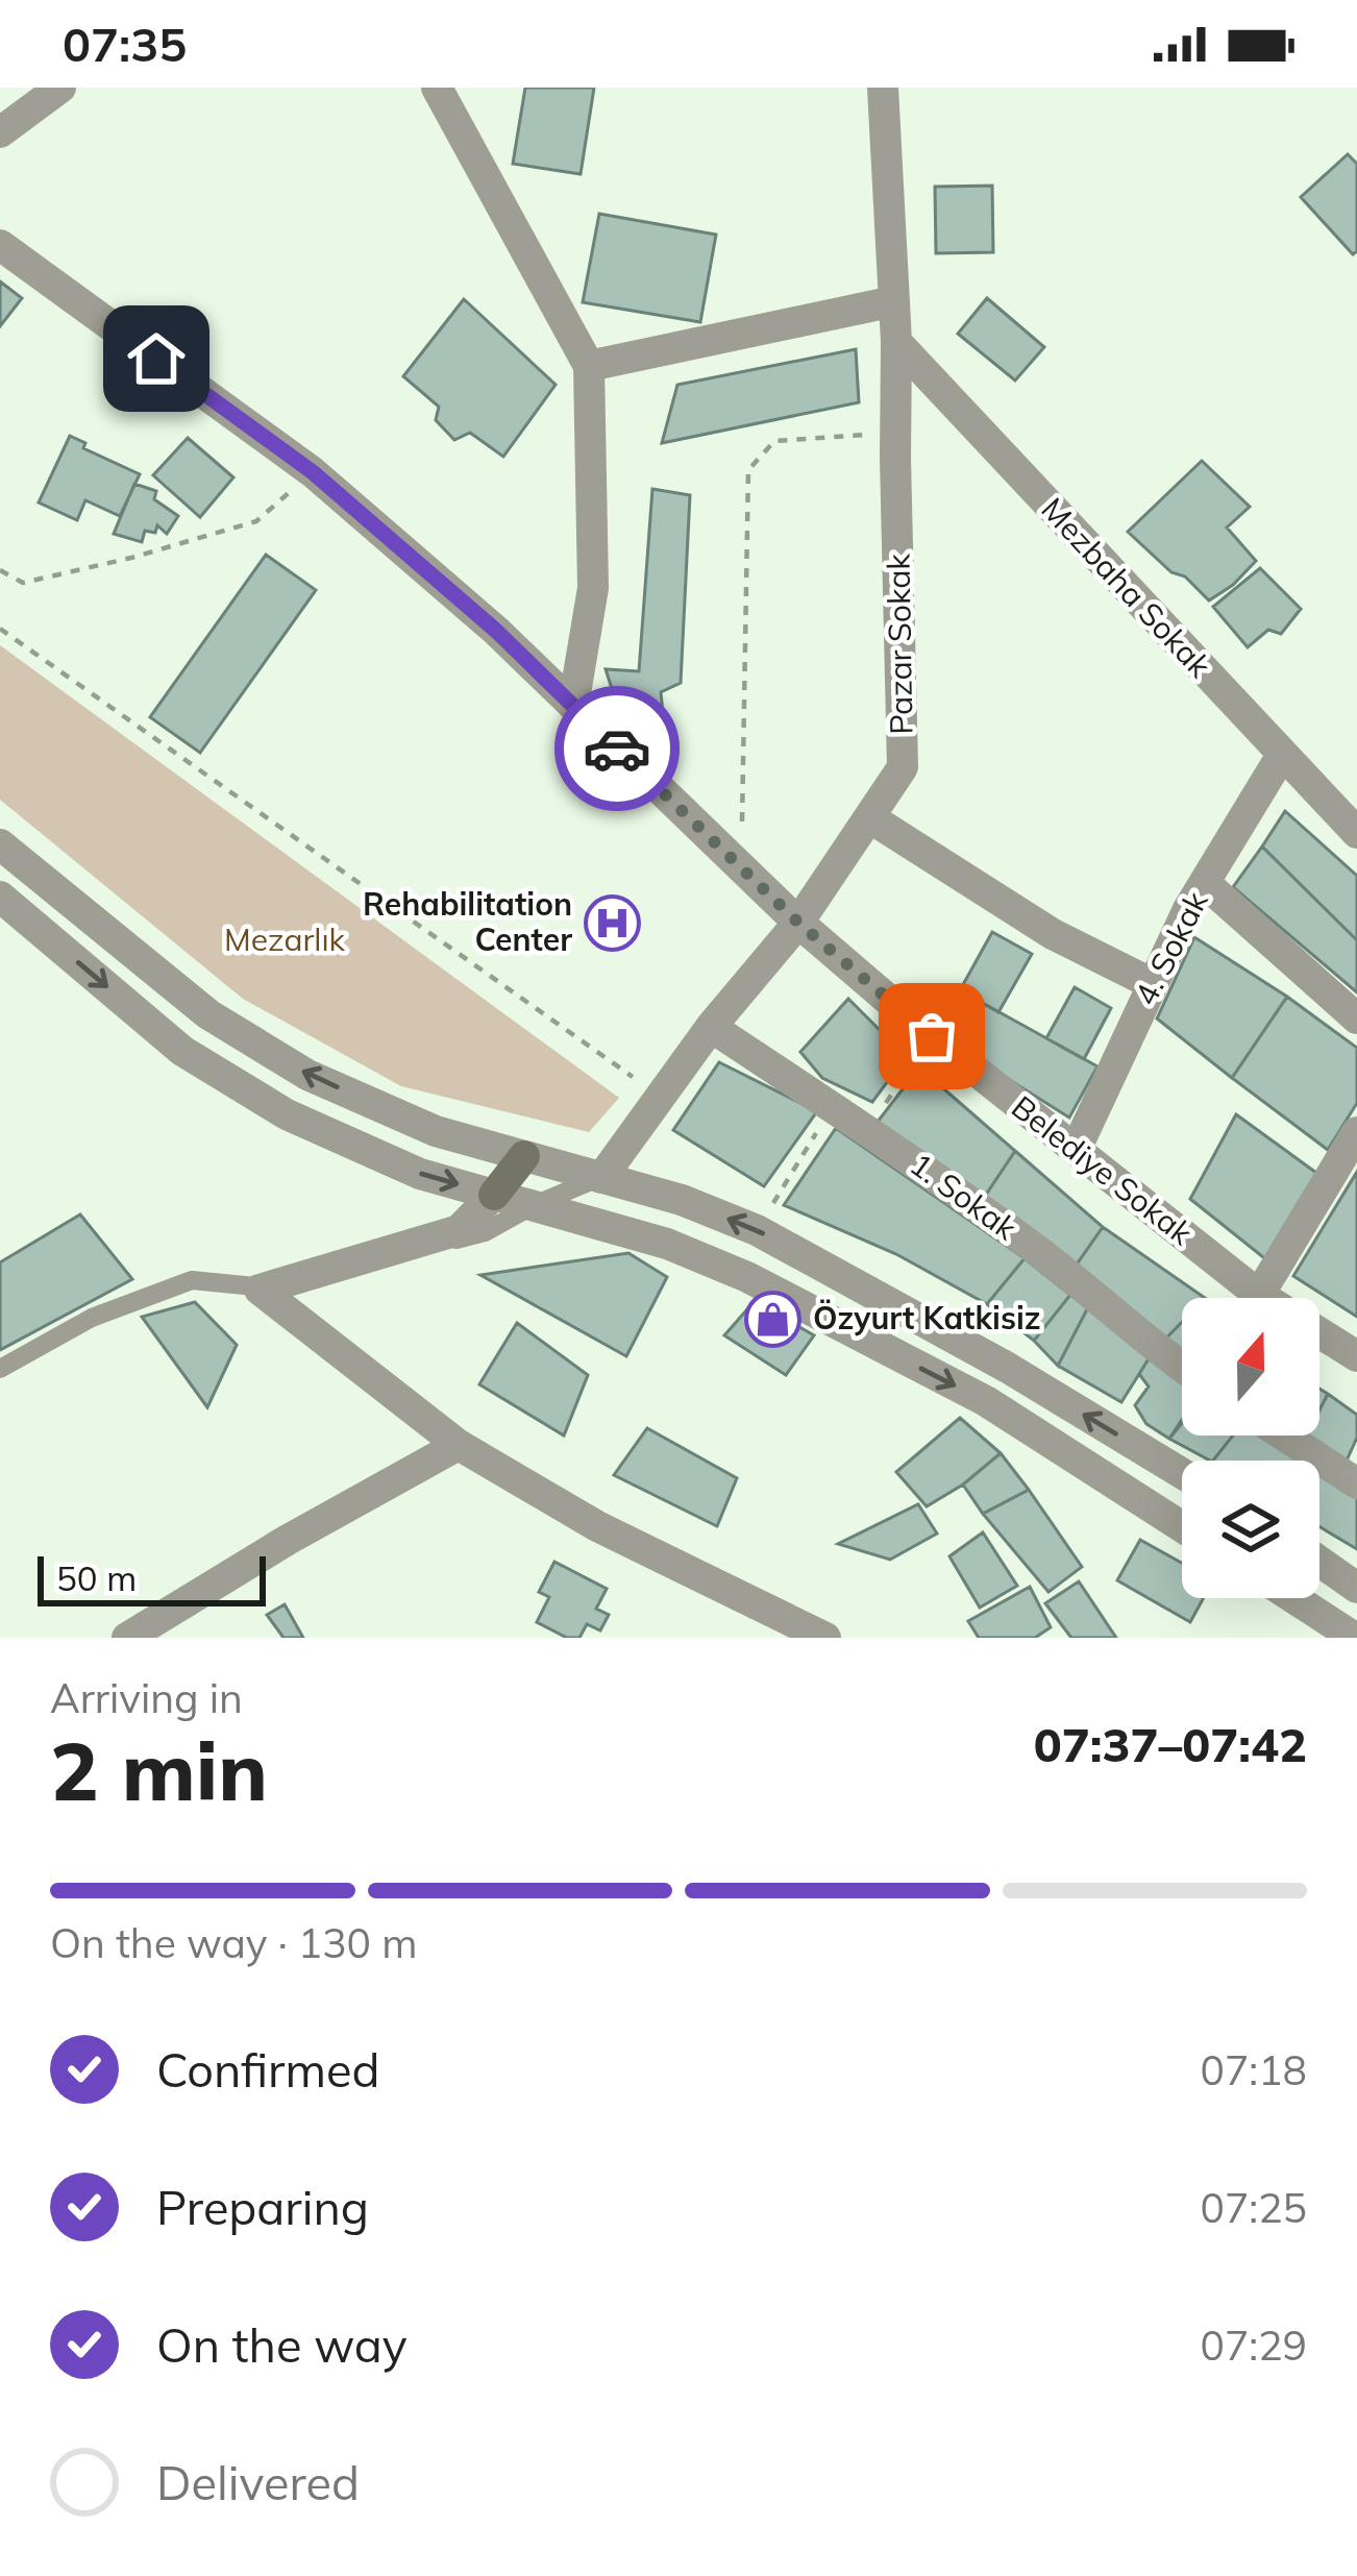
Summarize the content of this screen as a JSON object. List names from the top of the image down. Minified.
{"streets":{"street":["Mezbaha Sokak","Pazar Sokak","4. Sokak","Belediye Sokak","1. Sokak"]},"crossings":[["Mezbaha Sokak","Pazar Sokak"],["Mezbaha Sokak","4. Sokak"],["Pazar Sokak","Belediye Sokak"],["Pazar Sokak","1. Sokak"],["4. Sokak","Belediye Sokak"]],"parks":["Mezarlık"],"places":{"hospital":["Rehabilitation Center"],"shop":["Özyurt Katkisiz"]},"scale_bar":"50 m","north":"top","page":{"status":"07:35","scale":"50 m","heading":["2 min","Arriving in","07:37–07:42"],"bar":"On the way · 130 m","list":[["Confirmed","07:18"],["Preparing","07:25"],["On the way","07:29"],"Delivered"]}}
